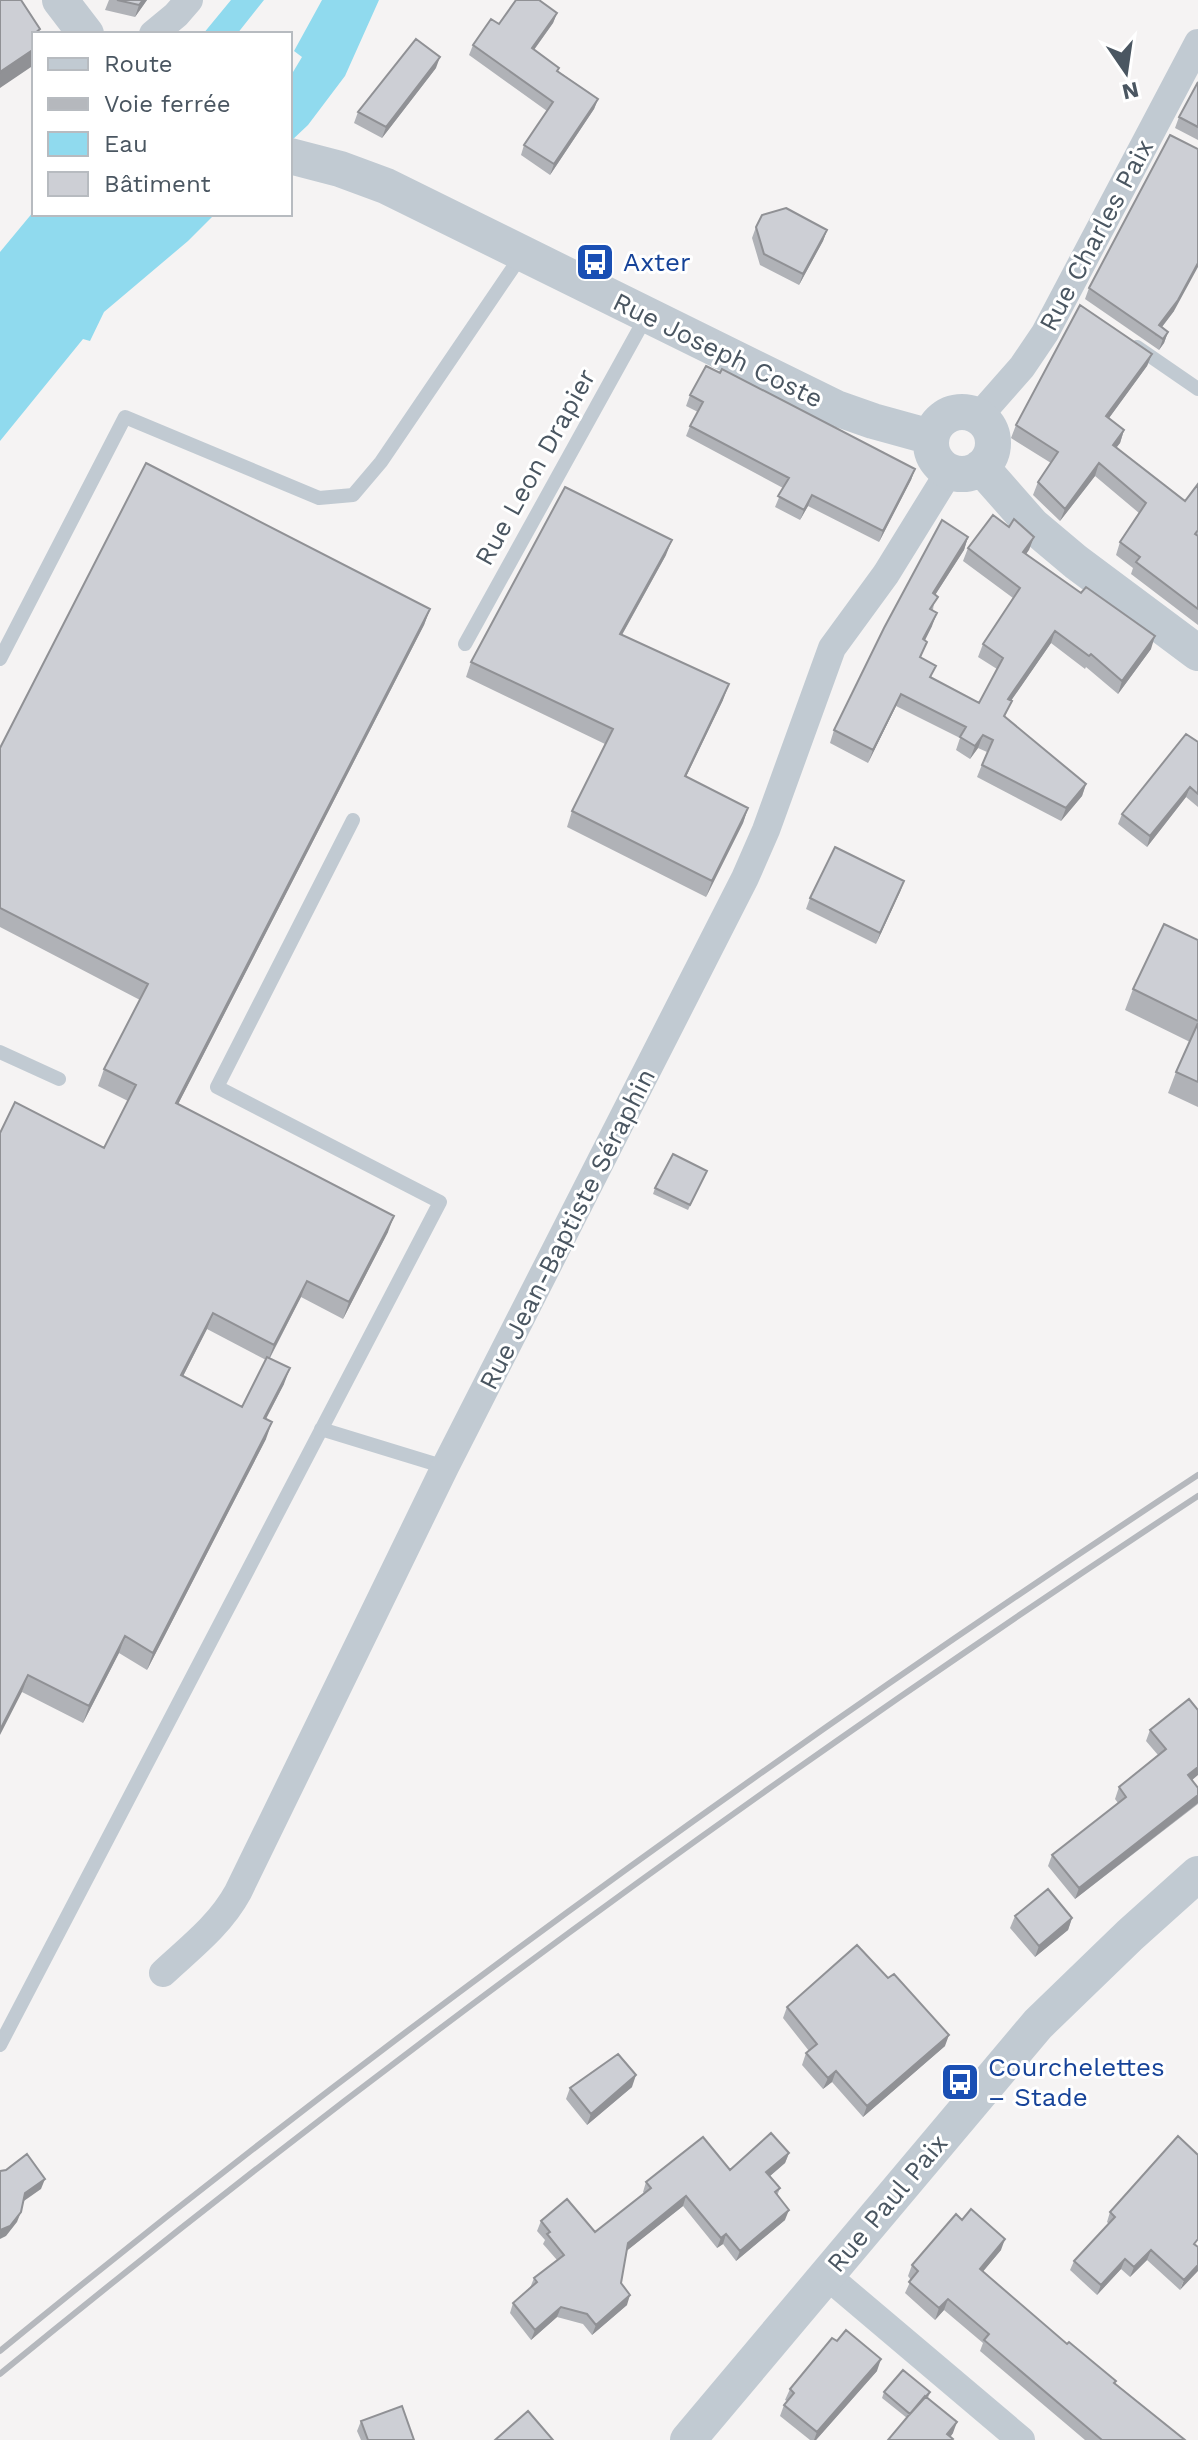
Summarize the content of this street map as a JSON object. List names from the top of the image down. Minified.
{"streets":{"street":["Rue Charles Paix","Rue Joseph Coste","Rue Jean-Baptiste Séraphin","Rue Paul Paix"],"lane":["Rue Leon Drapier"]},"crossings":[["Rue Charles Paix","Rue Joseph Coste"],["Rue Charles Paix","Rue Jean-Baptiste Séraphin"],["Rue Joseph Coste","Rue Leon Drapier"],["Rue Joseph Coste","Rue Jean-Baptiste Séraphin"]],"places":{"bus stop":["Axter","Courchelettes – Stade"]},"legend":["Route","Voie ferrée","Eau","Bâtiment"],"north":"bottom"}
